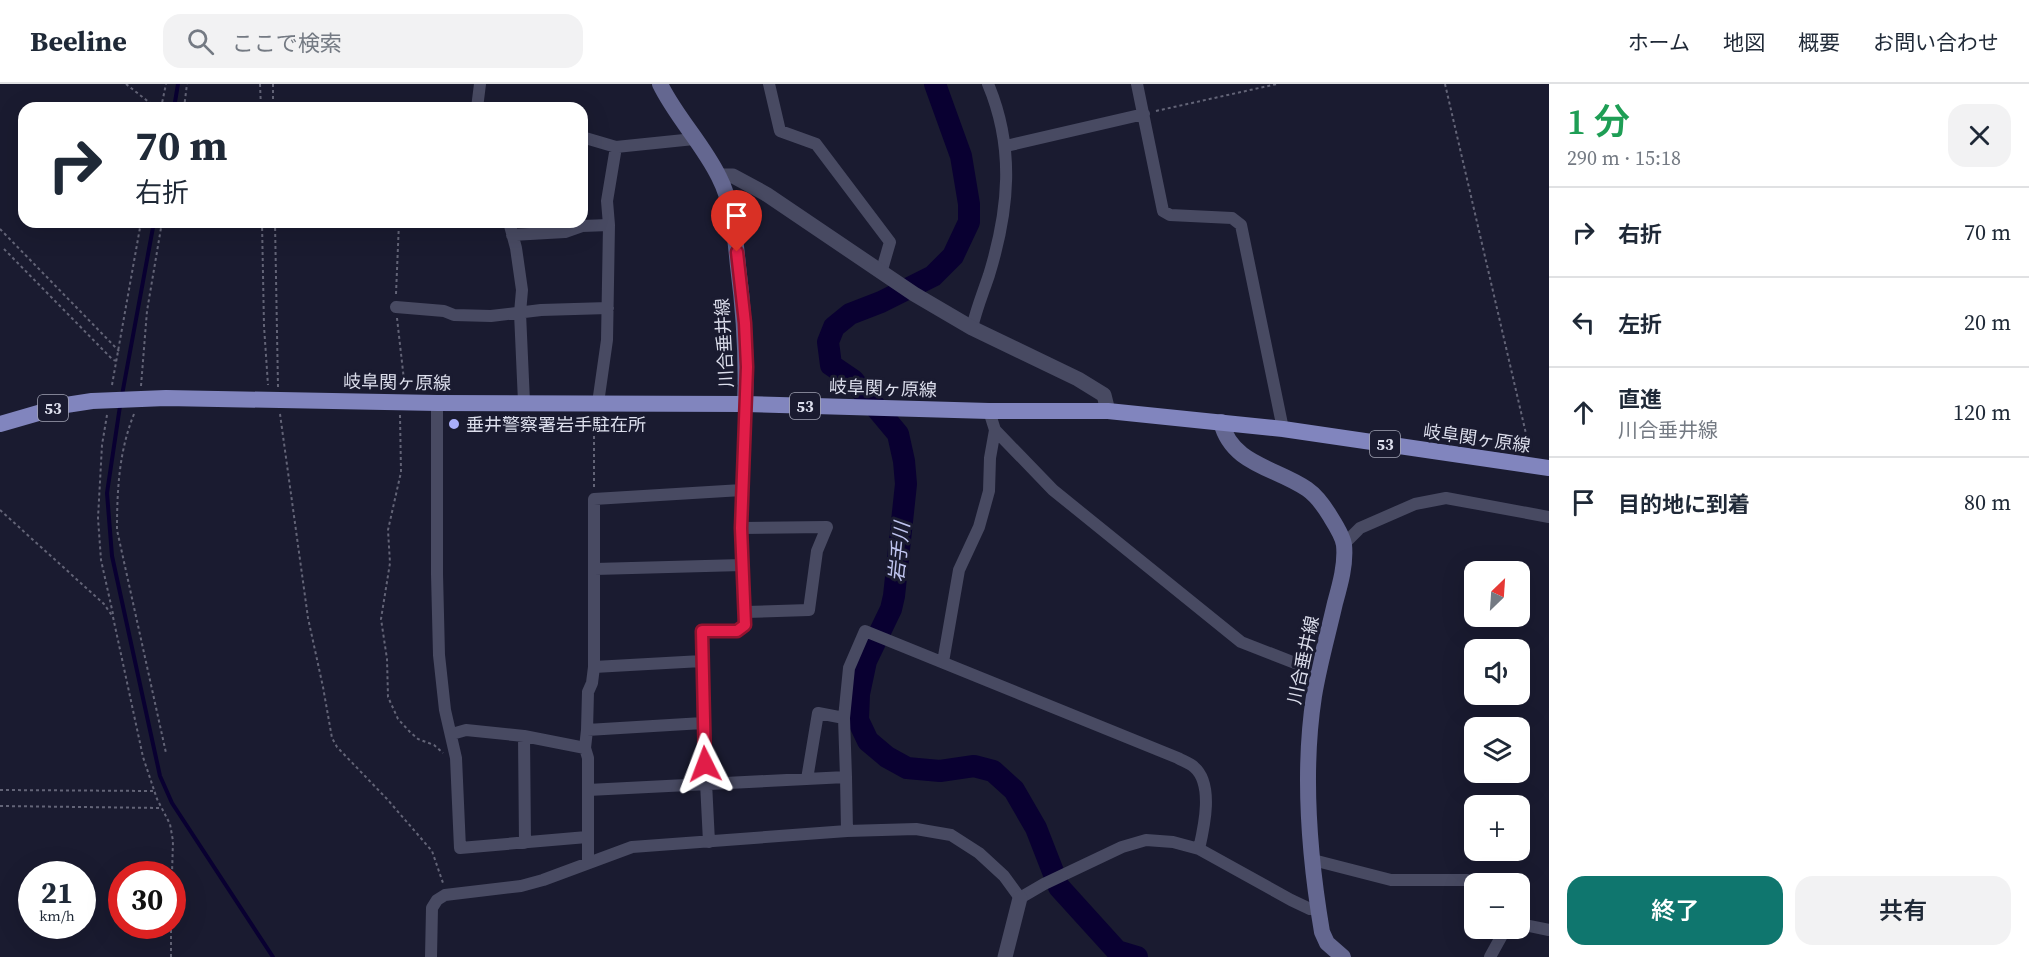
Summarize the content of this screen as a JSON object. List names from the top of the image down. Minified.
{"streets":{"main road":["川合垂井線","岐阜関ヶ原線","53"]},"crossings":[["川合垂井線","岐阜関ヶ原線"]],"water":["岩手川"],"places":["垂井警察署岩手駐在所"],"north":"top right","page":{"header":"Beeline","search":"ここで検索","nav":["ホーム","地図","概要","お問い合わせ"],"heading":["1 分","290 m · 15:18"],"turn":["70 m","右折"],"list":[{"name":"右折","value":"70 m"},{"name":"左折","value":"20 m"},{"name":"直進","note":"川合垂井線","value":"120 m"},{"name":"目的地に到着","value":"80 m"}],"map_buttons":["+","−"],"speed":"21 km/h","limit":"30","buttons":["終了","共有"]}}
